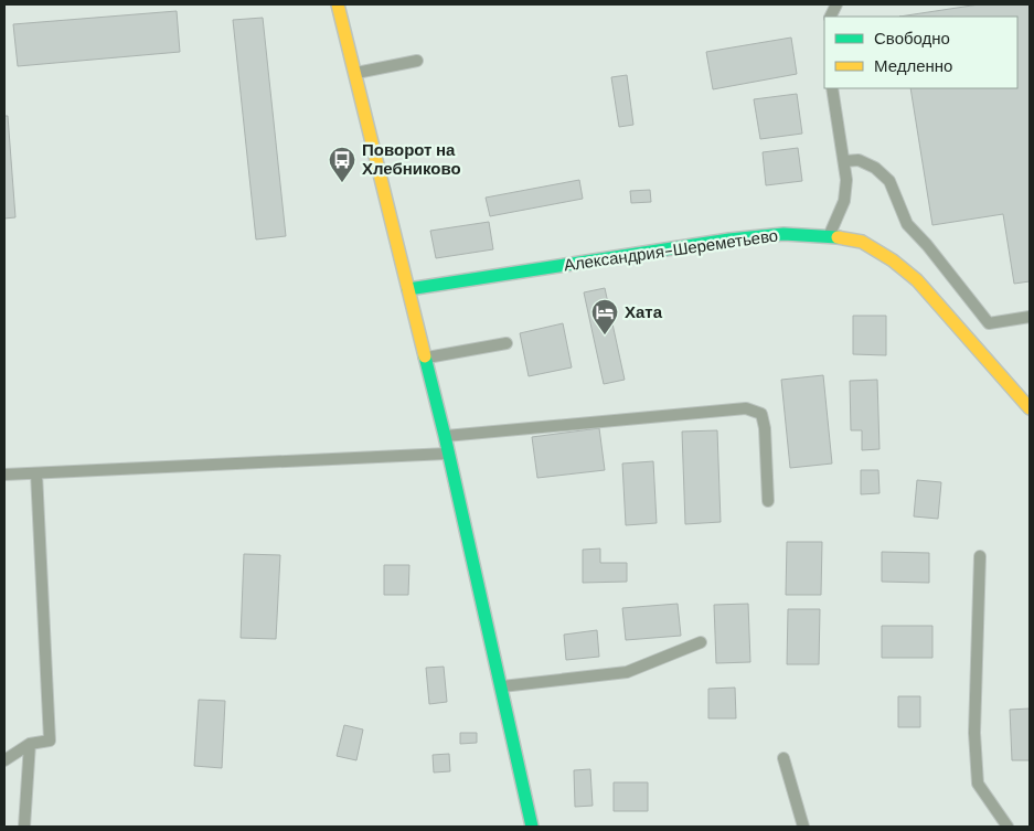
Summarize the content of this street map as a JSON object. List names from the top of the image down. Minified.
{"streets":{"main road":["Александрия-Шереметьево"]},"places":{"bus stop":["Поворот на Хлебниково"],"hotel":["Хата"]},"legend":["Свободно","Медленно"]}
